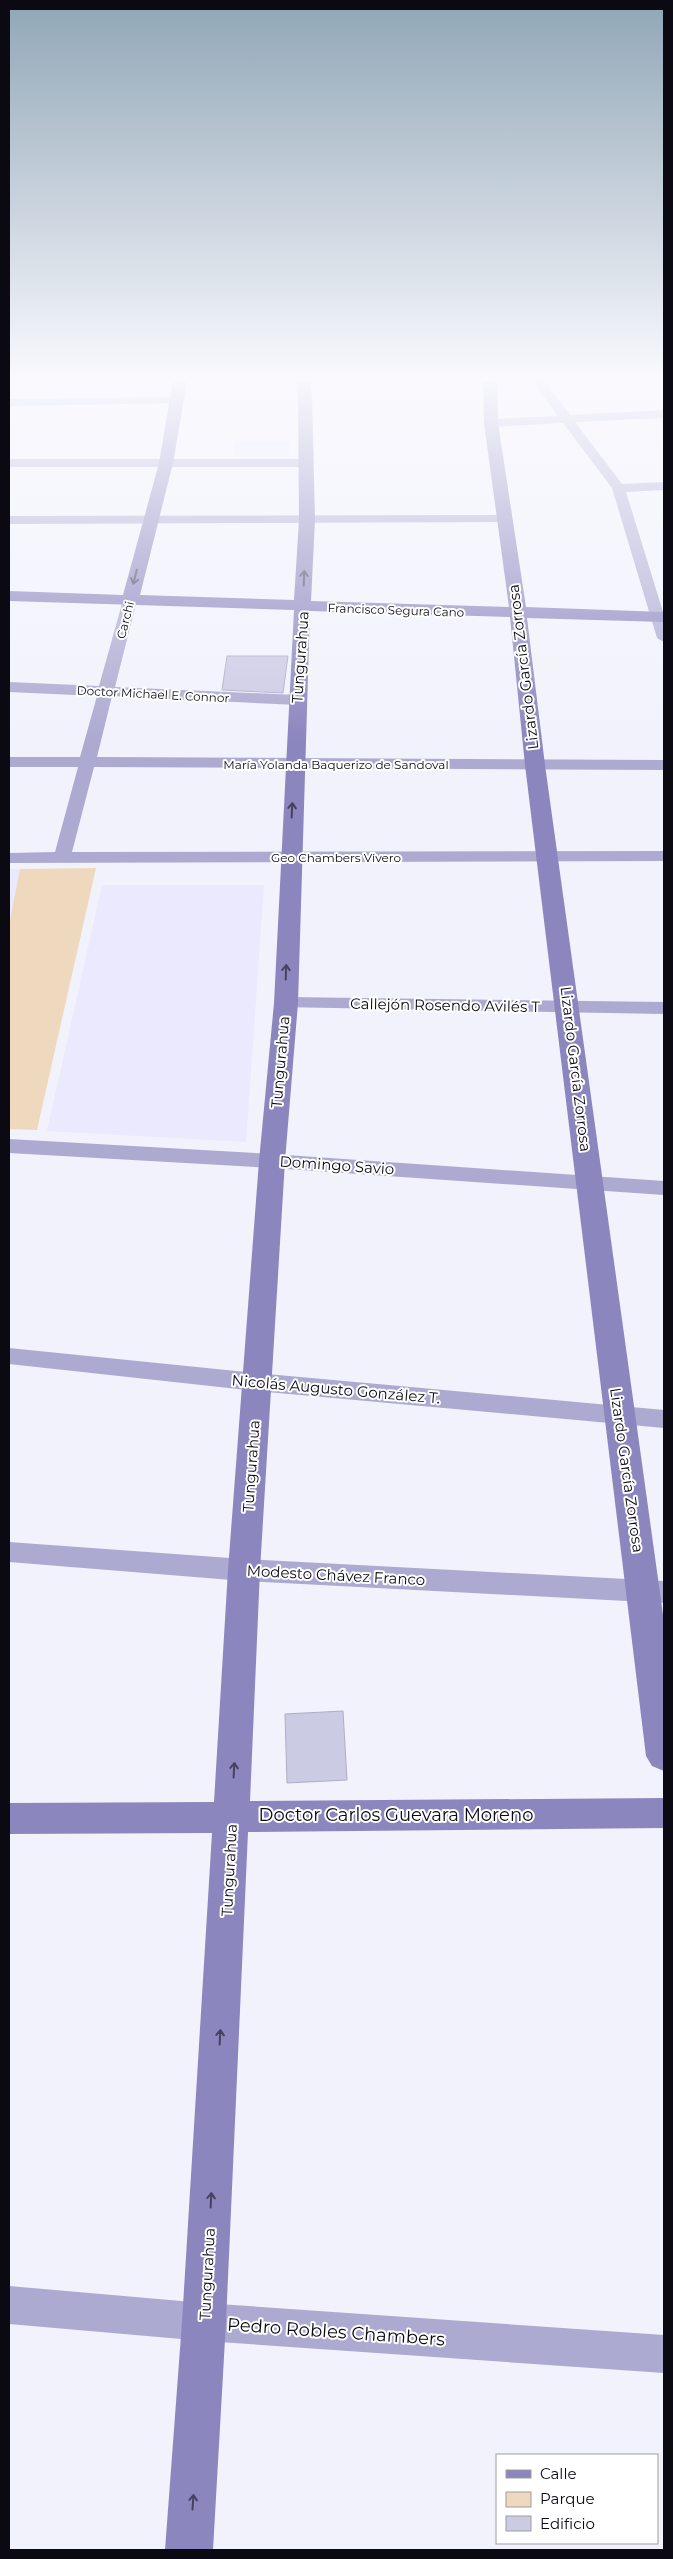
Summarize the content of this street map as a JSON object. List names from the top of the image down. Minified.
{"streets":{"main road":["Francisco Segura Cano","Carchi","Tungurahua","Lizardo García Zorrosa","Doctor Carlos Guevara Moreno"],"street":["Doctor Michael E. Connor","María Yolanda Baquerizo de Sandoval","Geo Chambers Vivero","Callejón Rosendo Avilés T","Domingo Savio","Nicolás Augusto González T.","Modesto Chávez Franco","Pedro Robles Chambers"]},"crossings":[["Francisco Segura Cano","Carchi"],["Francisco Segura Cano","Tungurahua"],["Francisco Segura Cano","Lizardo García Zorrosa"],["Carchi","Doctor Michael E. Connor"],["Carchi","María Yolanda Baquerizo de Sandoval"],["Carchi","Geo Chambers Vivero"],["Tungurahua","Doctor Michael E. Connor"],["Tungurahua","María Yolanda Baquerizo de Sandoval"],["Tungurahua","Geo Chambers Vivero"],["Tungurahua","Callejón Rosendo Avilés T"],["Tungurahua","Domingo Savio"],["Tungurahua","Nicolás Augusto González T."],["Tungurahua","Modesto Chávez Franco"],["Tungurahua","Doctor Carlos Guevara Moreno"],["Tungurahua","Pedro Robles Chambers"],["Lizardo García Zorrosa","María Yolanda Baquerizo de Sandoval"],["Lizardo García Zorrosa","Geo Chambers Vivero"],["Lizardo García Zorrosa","Callejón Rosendo Avilés T"],["Lizardo García Zorrosa","Domingo Savio"],["Lizardo García Zorrosa","Nicolás Augusto González T."],["Lizardo García Zorrosa","Modesto Chávez Franco"]],"one_way":["Tungurahua"],"legend":["Calle","Parque","Edificio"]}
